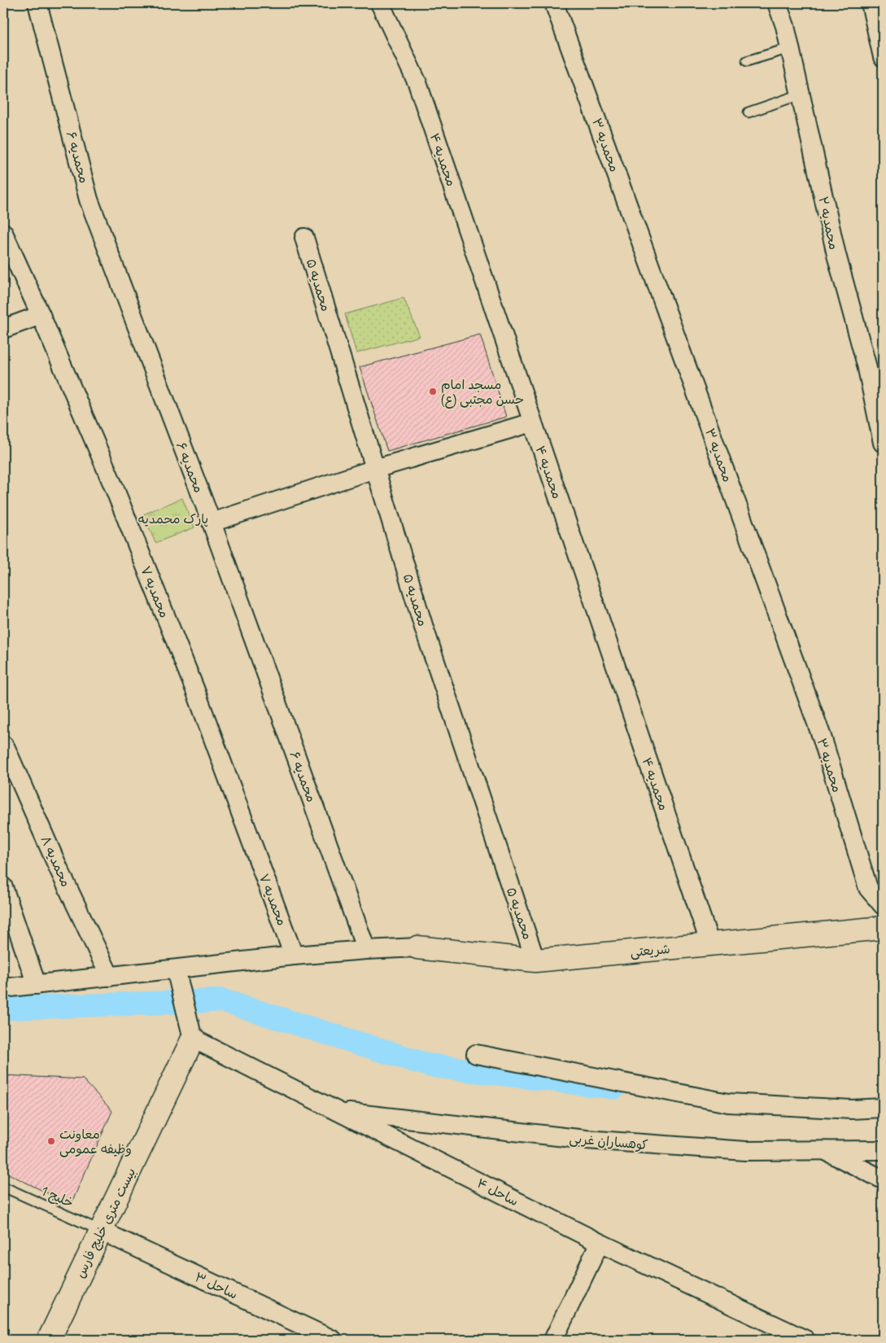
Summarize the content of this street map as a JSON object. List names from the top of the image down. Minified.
{"streets":{"street":["محمدیه ۳","محمدیه ۶","محمدیه ۴","محمدیه ۲","محمدیه ۵","محمدیه ۷","محمدیه ۸","شریعتی","کوهساران غربی","ساحل ۴","بیست متری خلیج فارس","ساحل ۳"],"lane":["خليج 1"]},"crossings":[["محمدیه ۴","شریعتی"],["محمدیه ۵","شریعتی"],["کوهساران غربی","ساحل ۴"],["ساحل ۴","بیست متری خلیج فارس"],["خليج 1","بیست متری خلیج فارس"],["خليج 1","ساحل ۳"],["بیست متری خلیج فارس","ساحل ۳"]],"parks":["پارک محمدیه"],"places":["مسجد امام حسن مجتبی (ع)","معاونت وظیفه عمومی"]}
